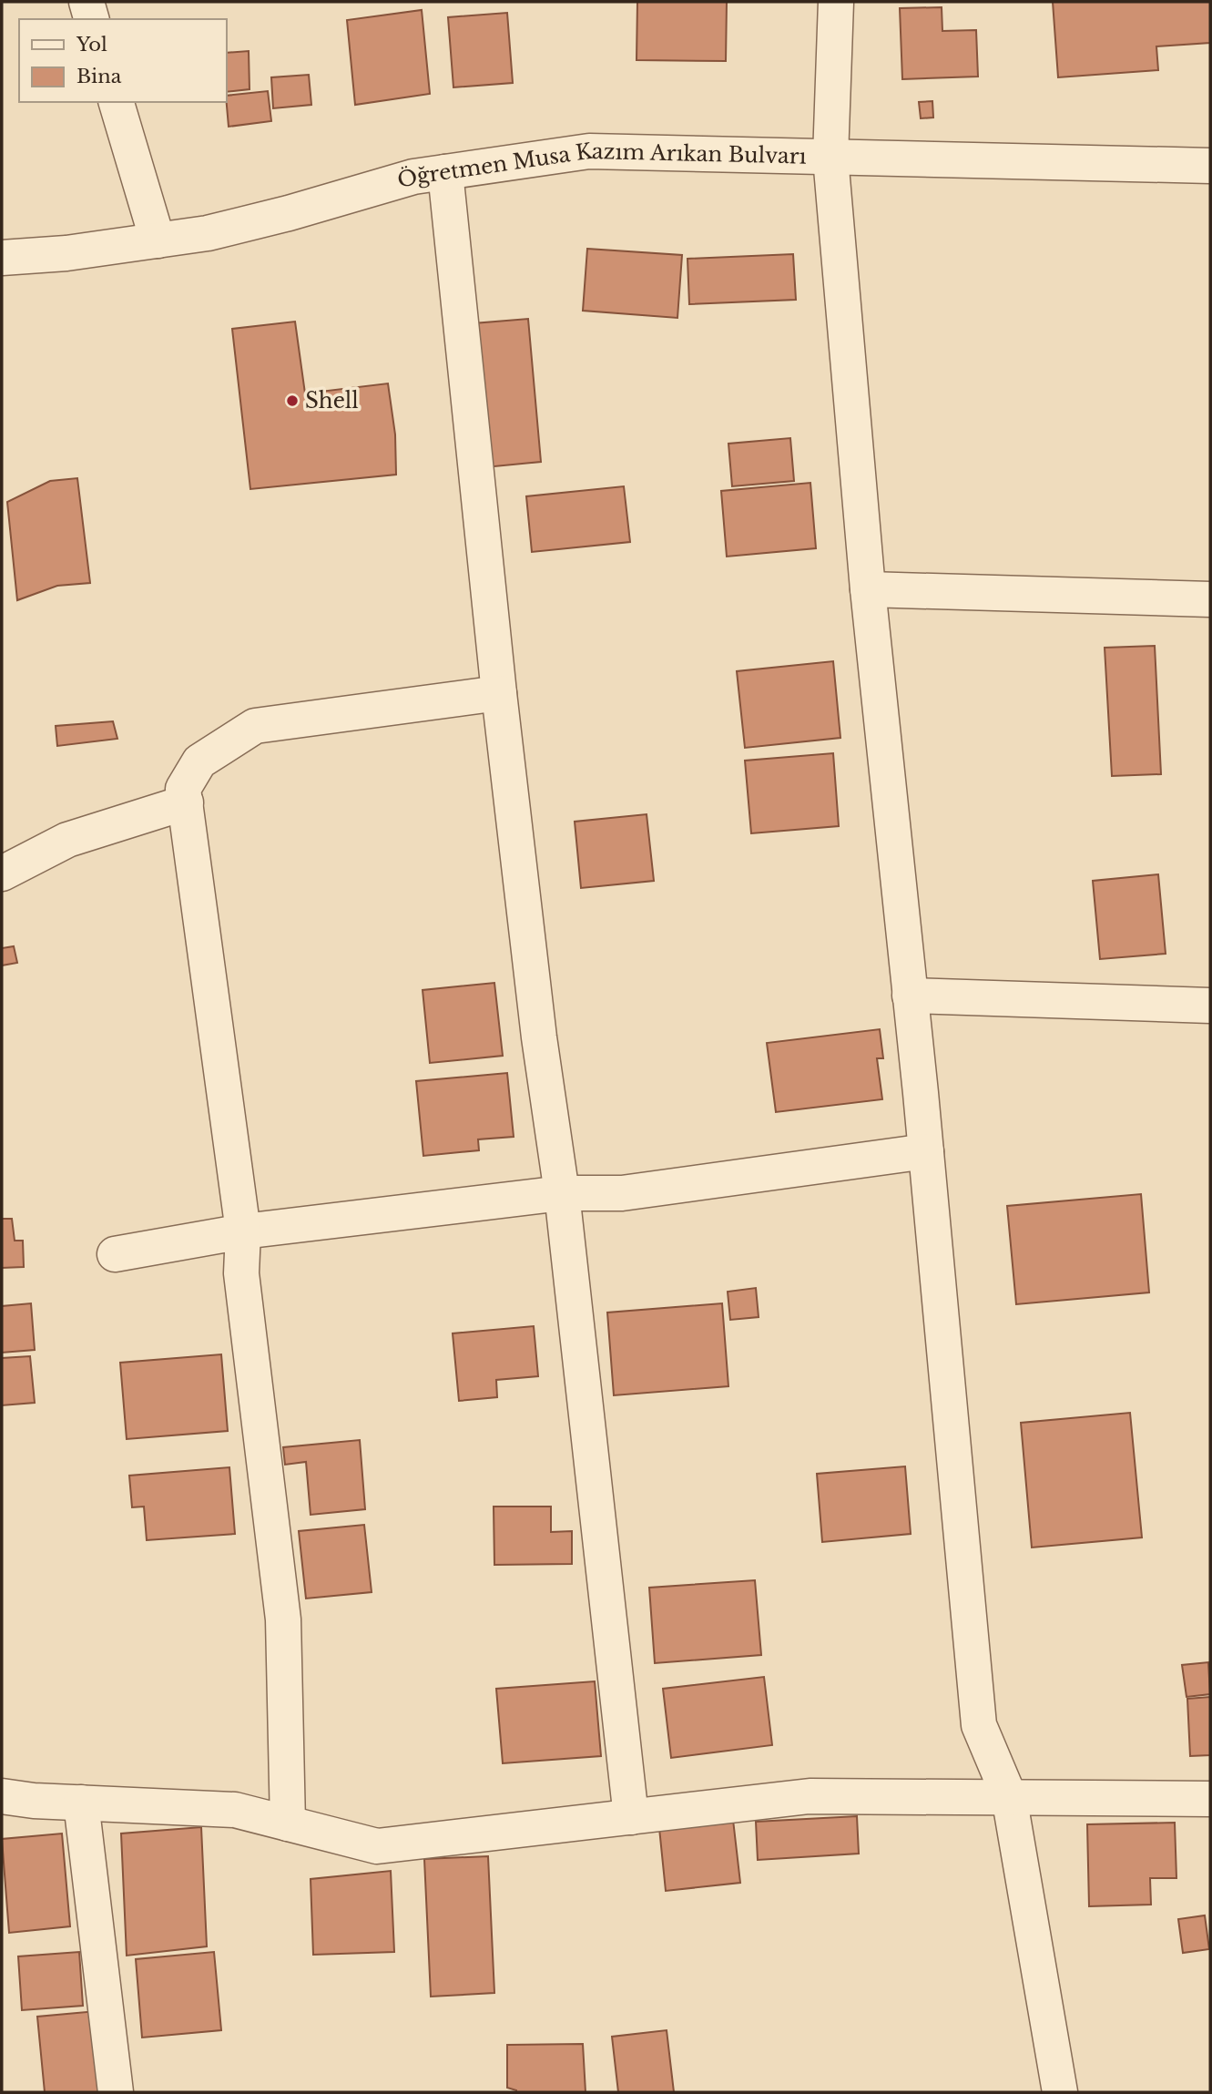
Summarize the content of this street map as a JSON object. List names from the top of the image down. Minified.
{"streets":{"street":["Öğretmen Musa Kazım Arıkan Bulvarı"]},"places":["Shell"],"legend":["Yol","Bina"]}
